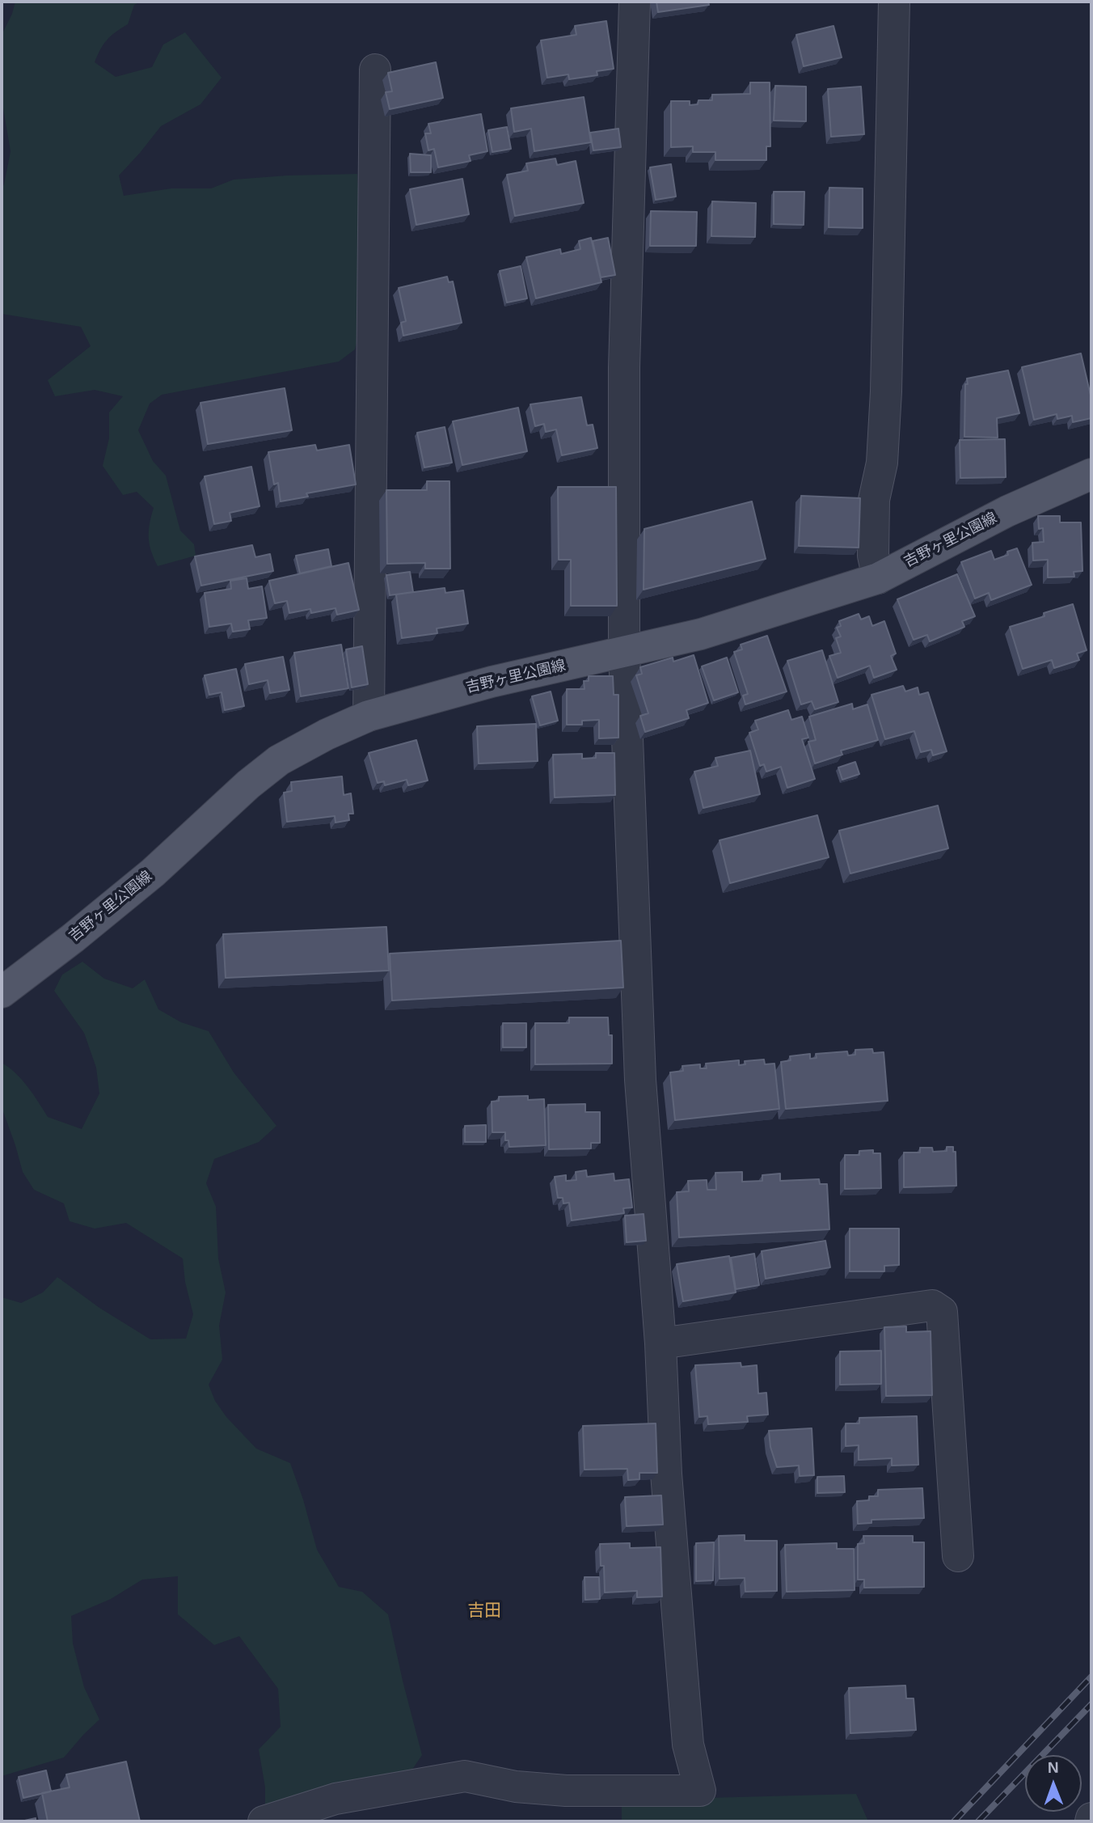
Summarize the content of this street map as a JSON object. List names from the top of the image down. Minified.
{"streets":{"main road":["吉野ヶ里公園線"]},"districts":["吉田"],"north":"top"}
